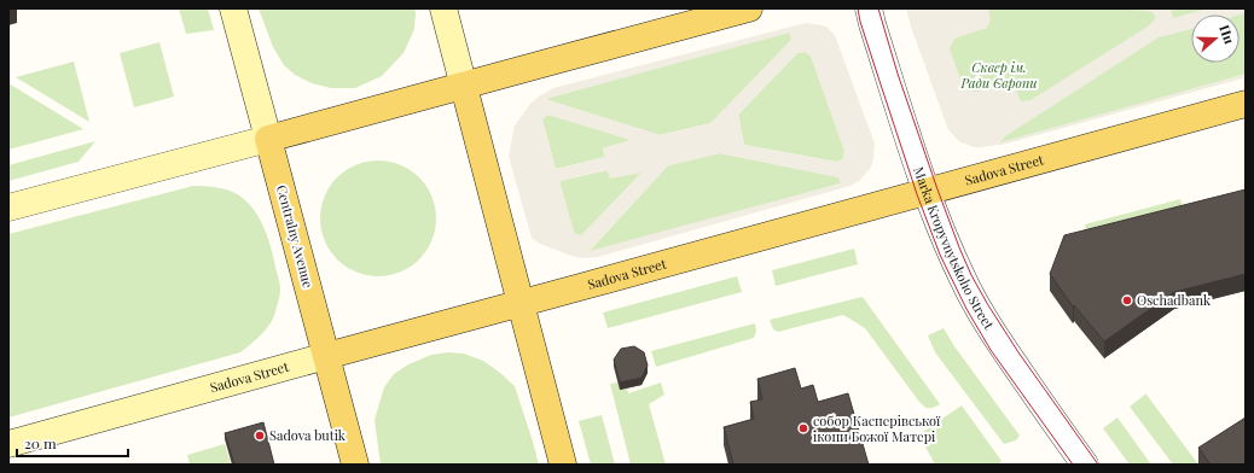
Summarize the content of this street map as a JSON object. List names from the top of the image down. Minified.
{"streets":{"main road":["Sadova Street","Centralny Avenue"],"street":["Marka Kropyvnytskoho Street"]},"crossings":[["Sadova Street","Centralny Avenue"],["Sadova Street","Marka Kropyvnytskoho Street"]],"parks":["Сквер ім. Ради Європи"],"places":["Oschadbank","собор Касперівської ікони Божої Матері","Sadova butik"],"scale_bar":"20 m","north":"right"}
